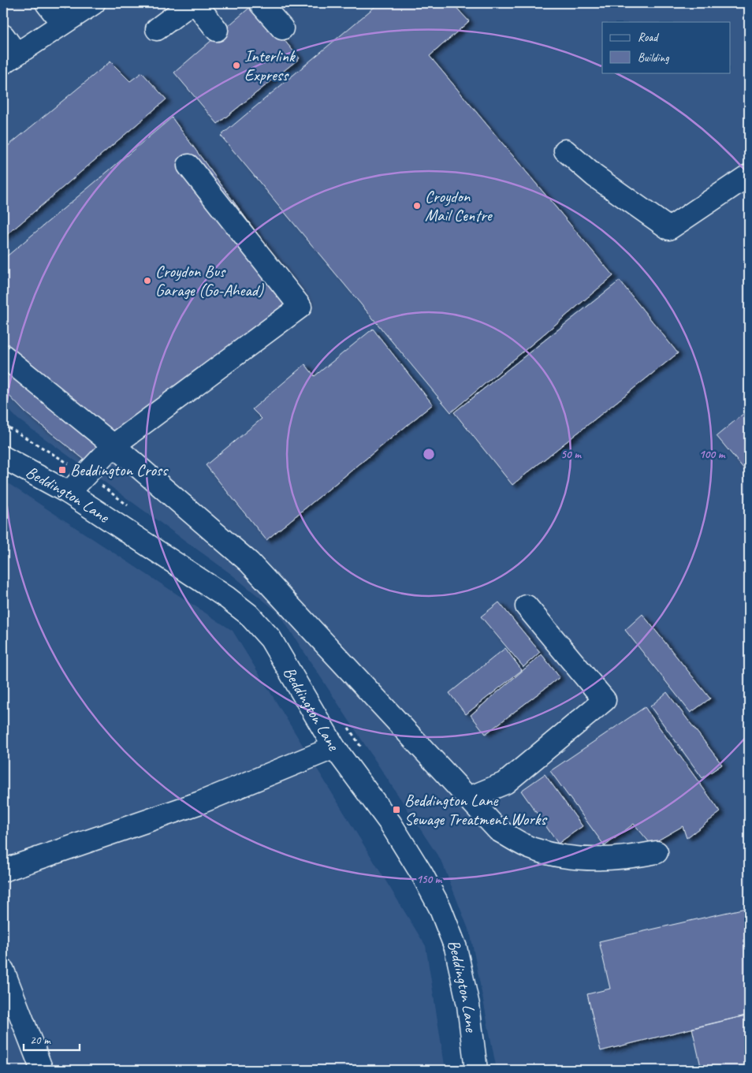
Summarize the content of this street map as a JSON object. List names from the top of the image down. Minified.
{"streets":{"main road":["Beddington Lane"]},"places":{"other":["Interlink Express","Croydon Mail Centre","Croydon Bus Garage (Go-Ahead)"],"transit":["Beddington Cross","Beddington Lane Sewage Treatment Works"]},"legend":["Road","Building"],"scale_bar":"20 m","rings":["50 m","100 m","150 m"]}
